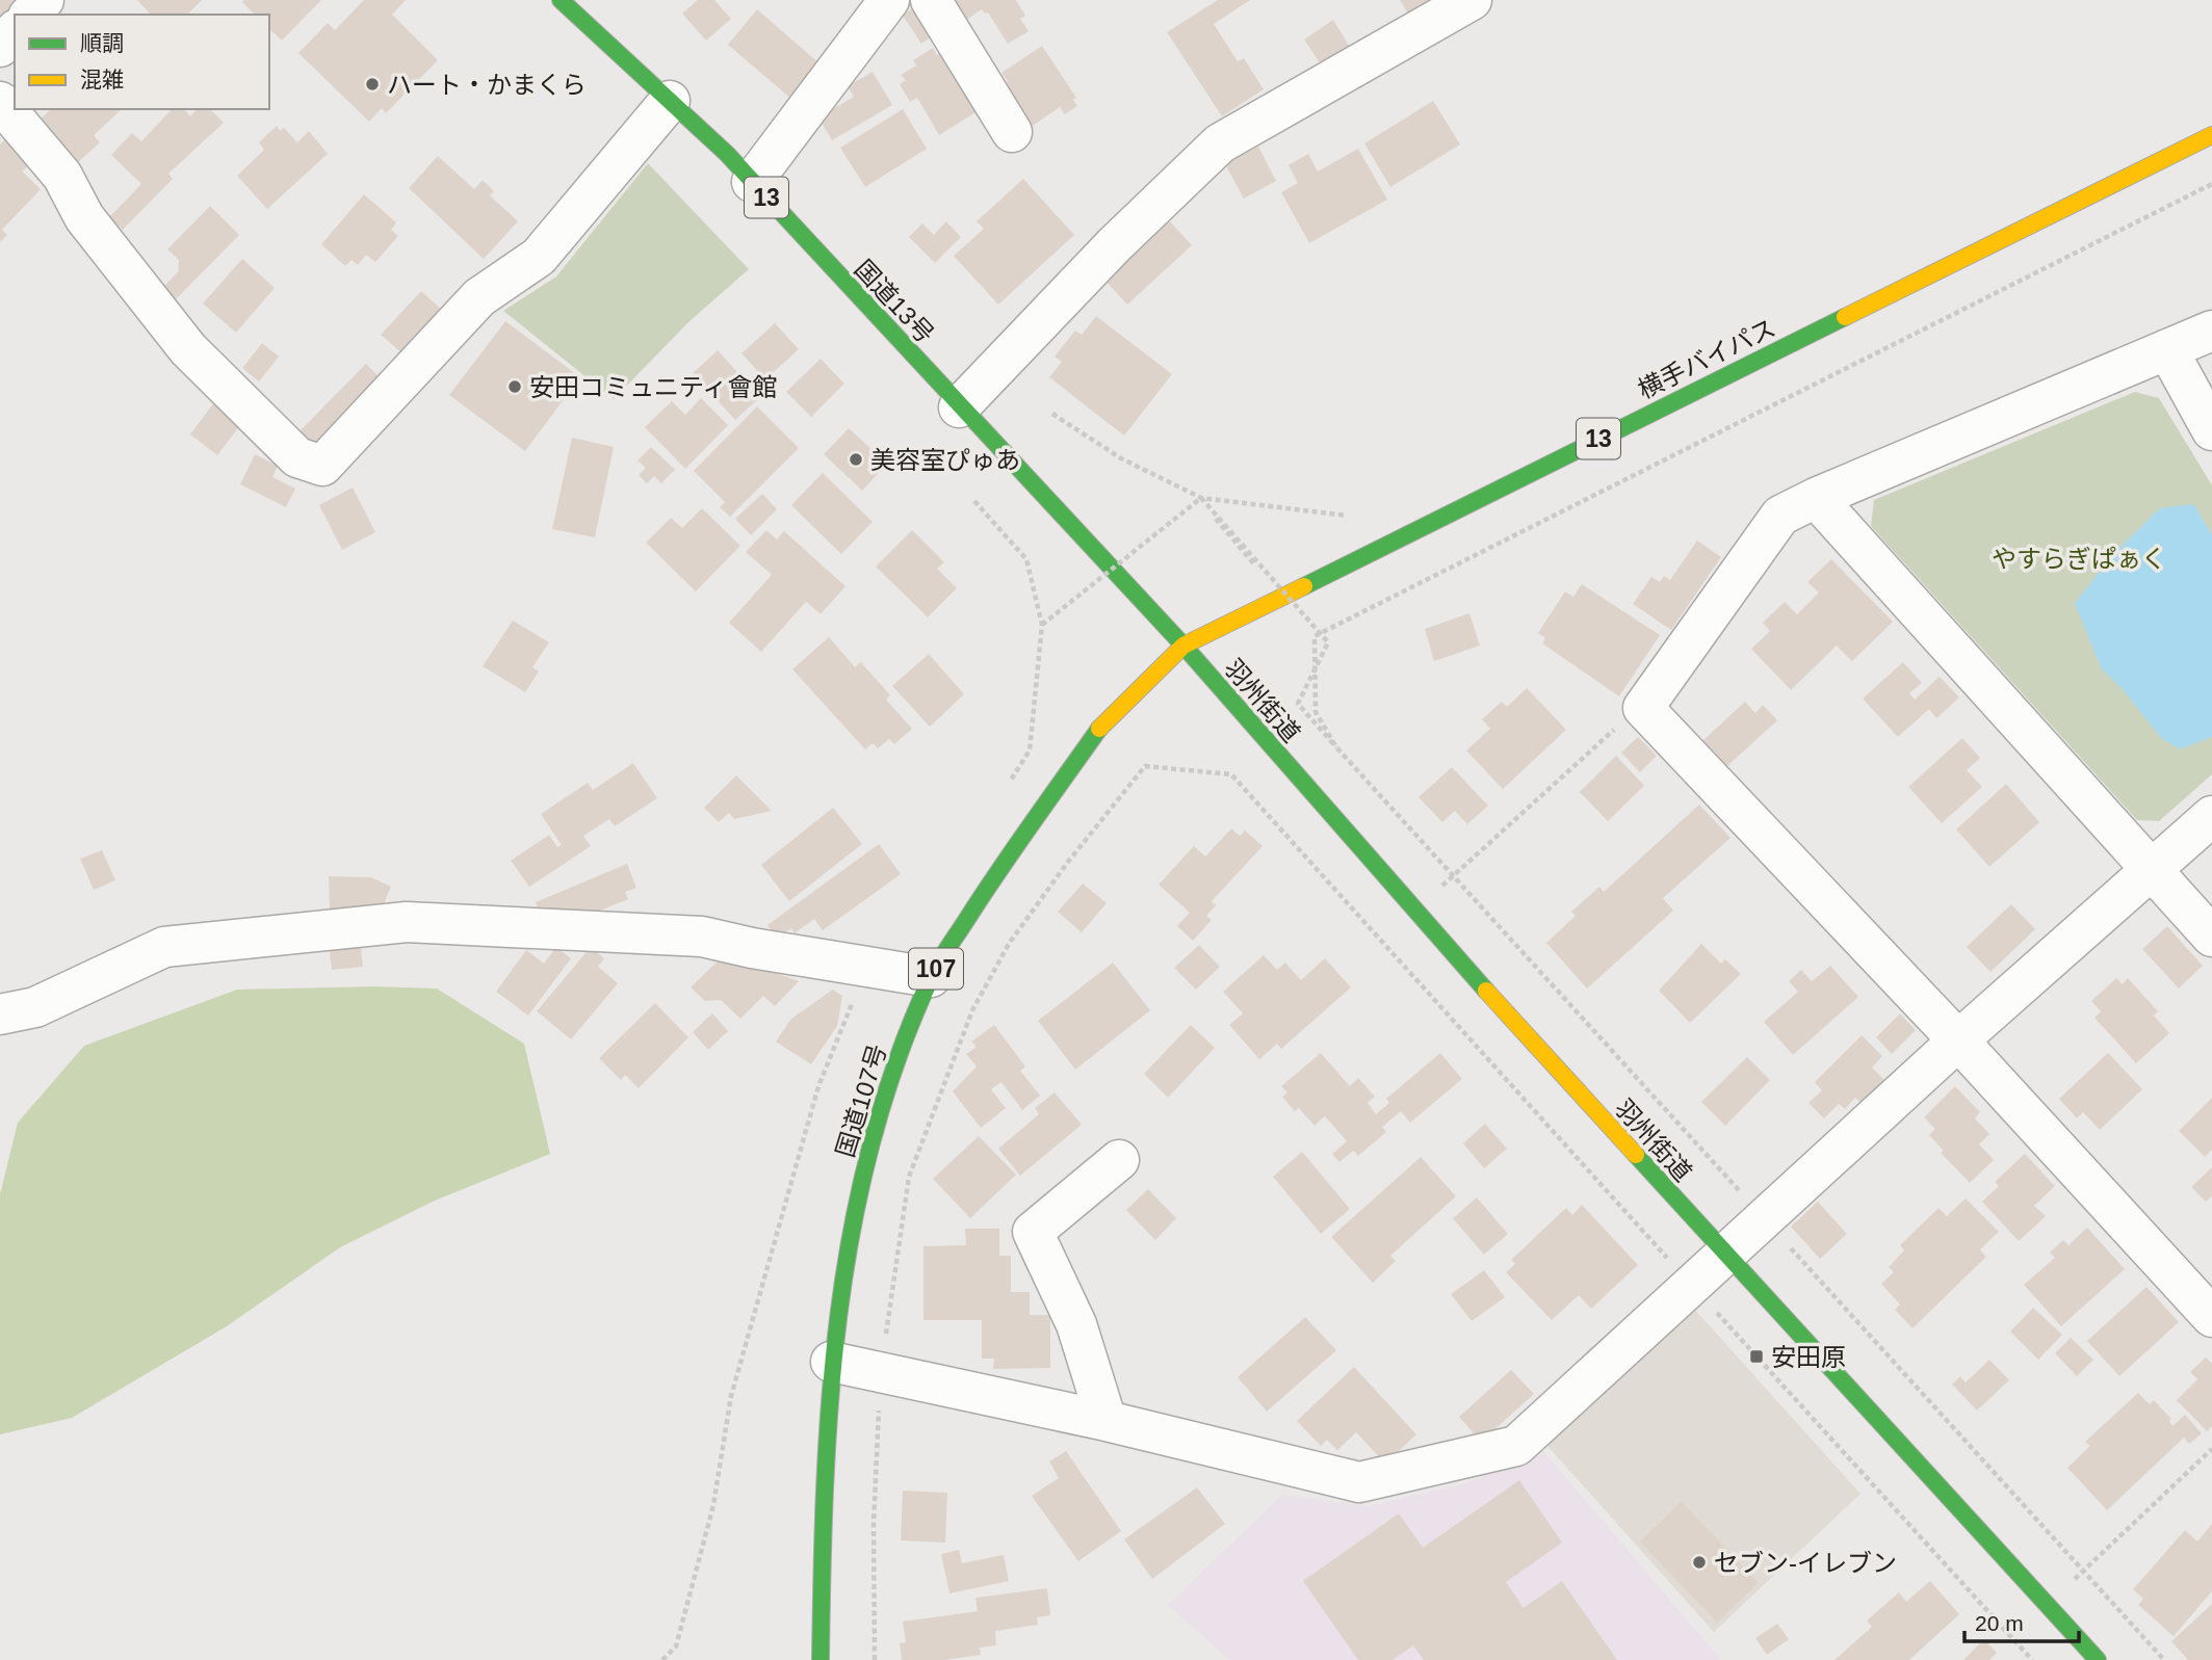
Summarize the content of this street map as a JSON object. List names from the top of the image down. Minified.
{"streets":{"main road":["13","国道13号","横手バイパス","羽州街道","107","国道107号"]},"crossings":[["国道13号","横手バイパス"],["国道13号","羽州街道"],["国道13号","国道107号"],["横手バイパス","羽州街道"],["横手バイパス","国道107号"],["羽州街道","国道107号"]],"parks":["やすらぎぱぁく"],"places":{"other":["ハート・かまくら","安田コミュニティ會館","美容室ぴゅあ","セブン-イレブン"],"transit":["安田原"]},"legend":["順調","混雑"],"scale_bar":"20 m"}
